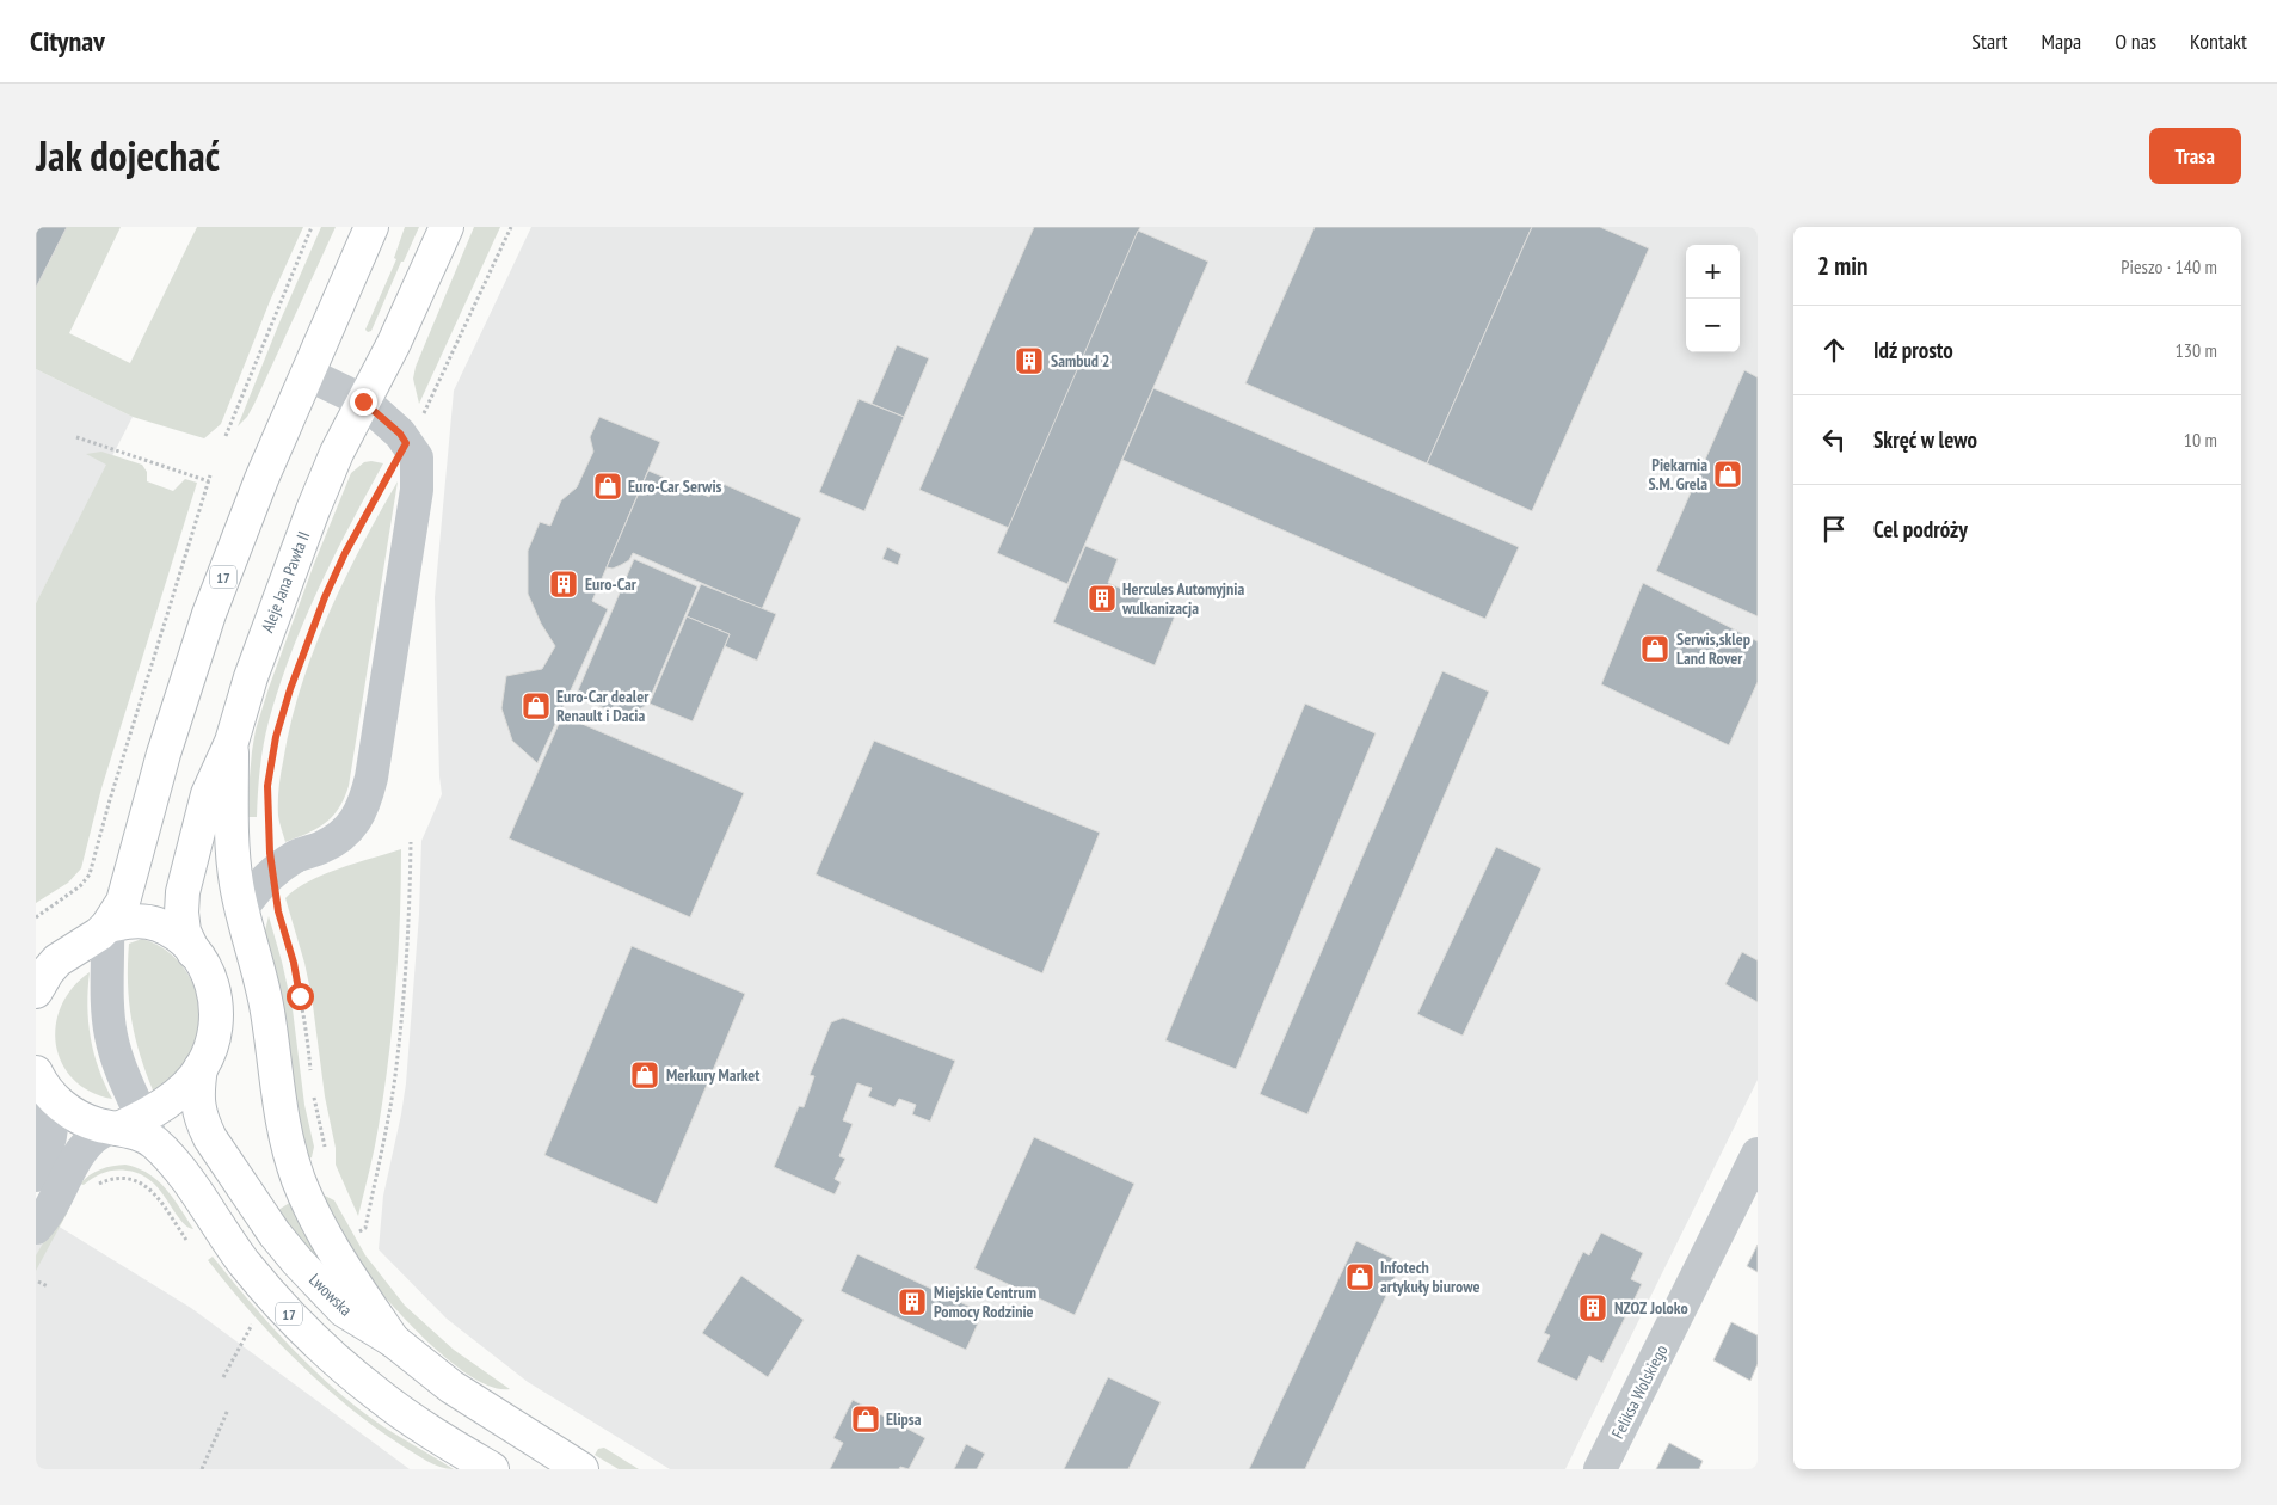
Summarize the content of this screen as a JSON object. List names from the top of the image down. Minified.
{"streets":{"highway":["17","Aleje Jana Pawła II","Lwowska"],"street":["Feliksa Wolskiego"]},"crossings":[["17","Aleje Jana Pawła II"],["17","Lwowska"]],"places":{"building":["Sambud 2","Euro-Car","Hercules Automyjnia wulkanizacja","Miejskie Centrum Pomocy Rodzinie","NZOZ Joloko"],"shop":["Piekarnia S.M. Grela","Euro-Car Serwis","Serwis,sklep Land Rover","Euro-Car dealer Renault i Dacia","Merkury Market","Infotech artykuły biurowe","Elipsa"]},"page":{"header":"Citynav","nav":["Start","Mapa","O nas","Kontakt"],"title":"Jak dojechać","buttons":"Trasa","heading":["2 min","Pieszo · 140 m"],"map_buttons":["+","−"],"list":[["Idź prosto","130 m"],["Skręć w lewo","10 m"],"Cel podróży"]}}
